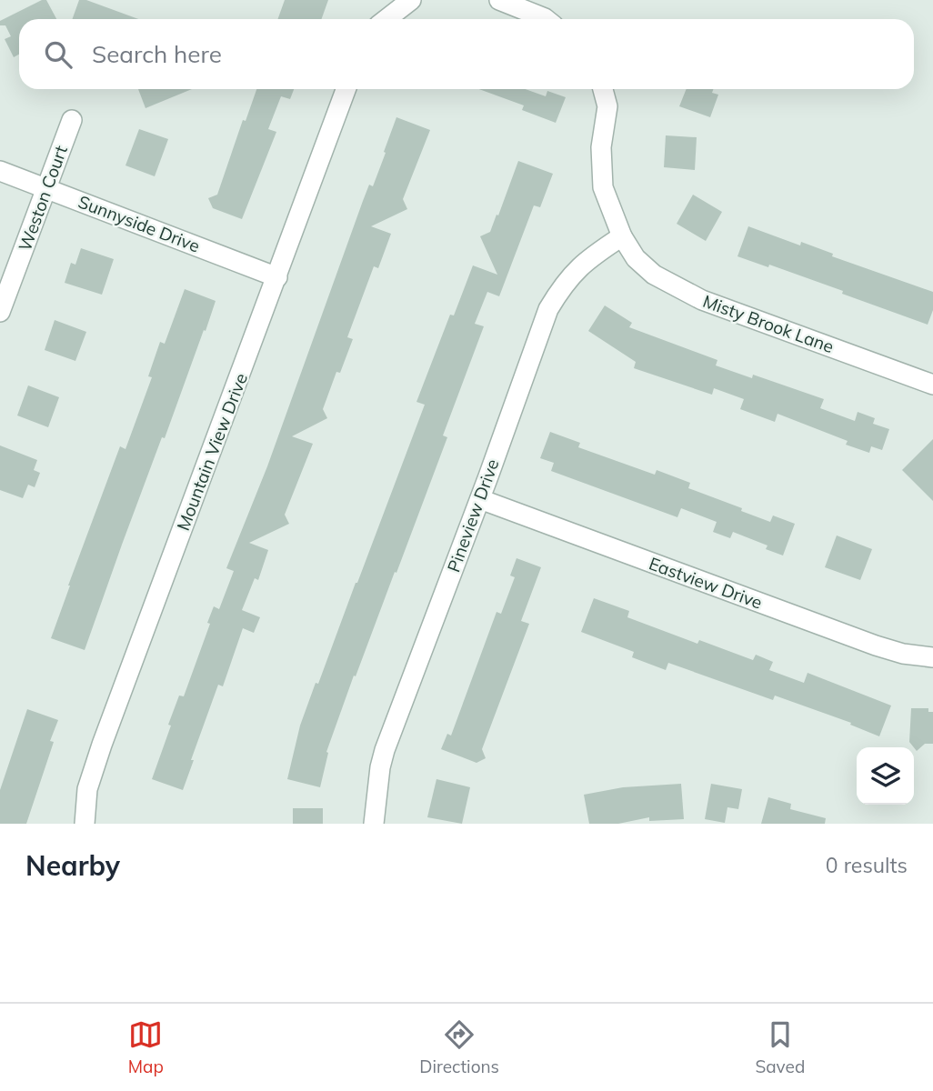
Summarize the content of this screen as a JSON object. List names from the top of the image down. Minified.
{"streets":{"street":["Weston Court","Sunnyside Drive","Misty Brook Lane","Mountain View Drive","Pineview Drive","Eastview Drive"]},"crossings":[["Weston Court","Sunnyside Drive"],["Sunnyside Drive","Mountain View Drive"],["Misty Brook Lane","Pineview Drive"],["Pineview Drive","Eastview Drive"]],"page":{"search":"Search here","heading":["Nearby","0 results"],"nav":["Map","Directions","Saved"]}}
